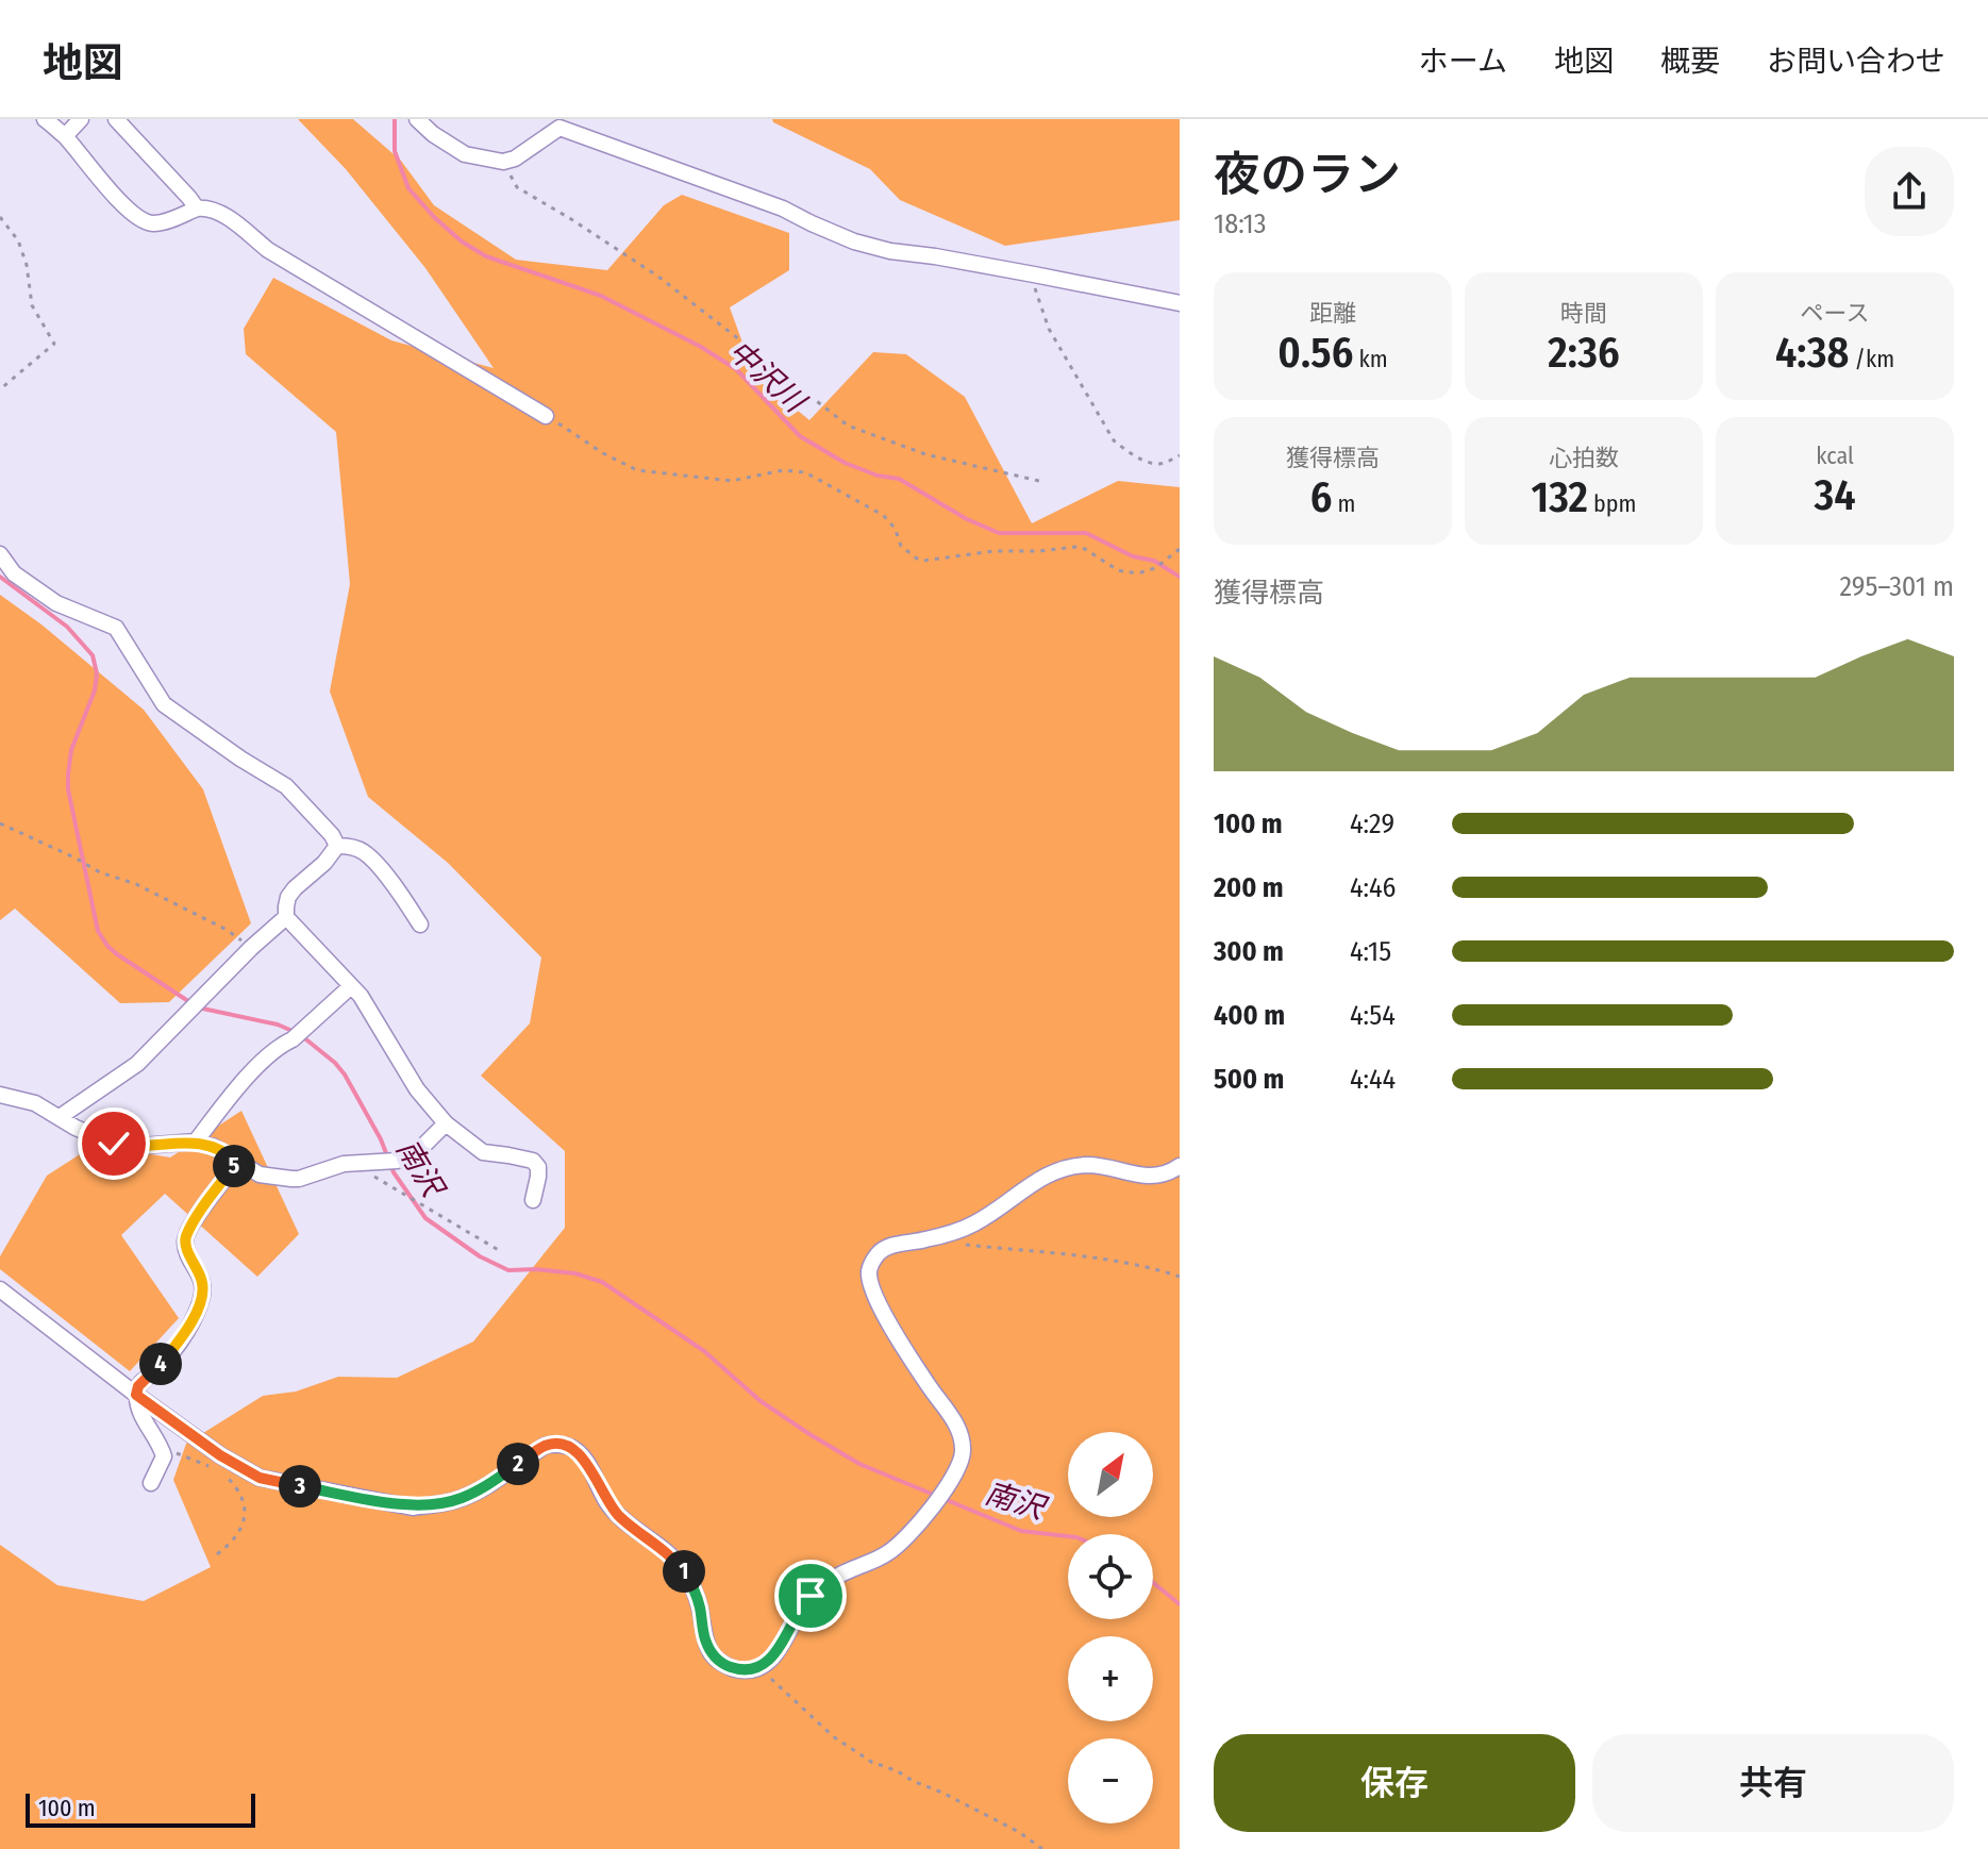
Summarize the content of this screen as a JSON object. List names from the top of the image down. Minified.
{"water":["中沢川","南沢"],"scale_bar":"100 m","north":"top right","page":{"header":"地図","nav":["ホーム","地図","概要","お問い合わせ"],"heading":["夜のラン","18:13"],"stats":[["距離","0.56 km"],["時間","2:36"],["ペース","4:38 /km"],["獲得標高","6 m"],["心拍数","132 bpm"],["kcal","34"]],"chart":["獲得標高","295–301 m"],"list":[{"name":"100 m","note":"4:29"},{"name":"200 m","note":"4:46"},{"name":"300 m","note":"4:15"},{"name":"400 m","note":"4:54"},{"name":"500 m","note":"4:44"}],"pins":["5","4","2","3","1"],"map_buttons":["+","−"],"buttons":["保存","共有"],"scale":"100 m"}}
